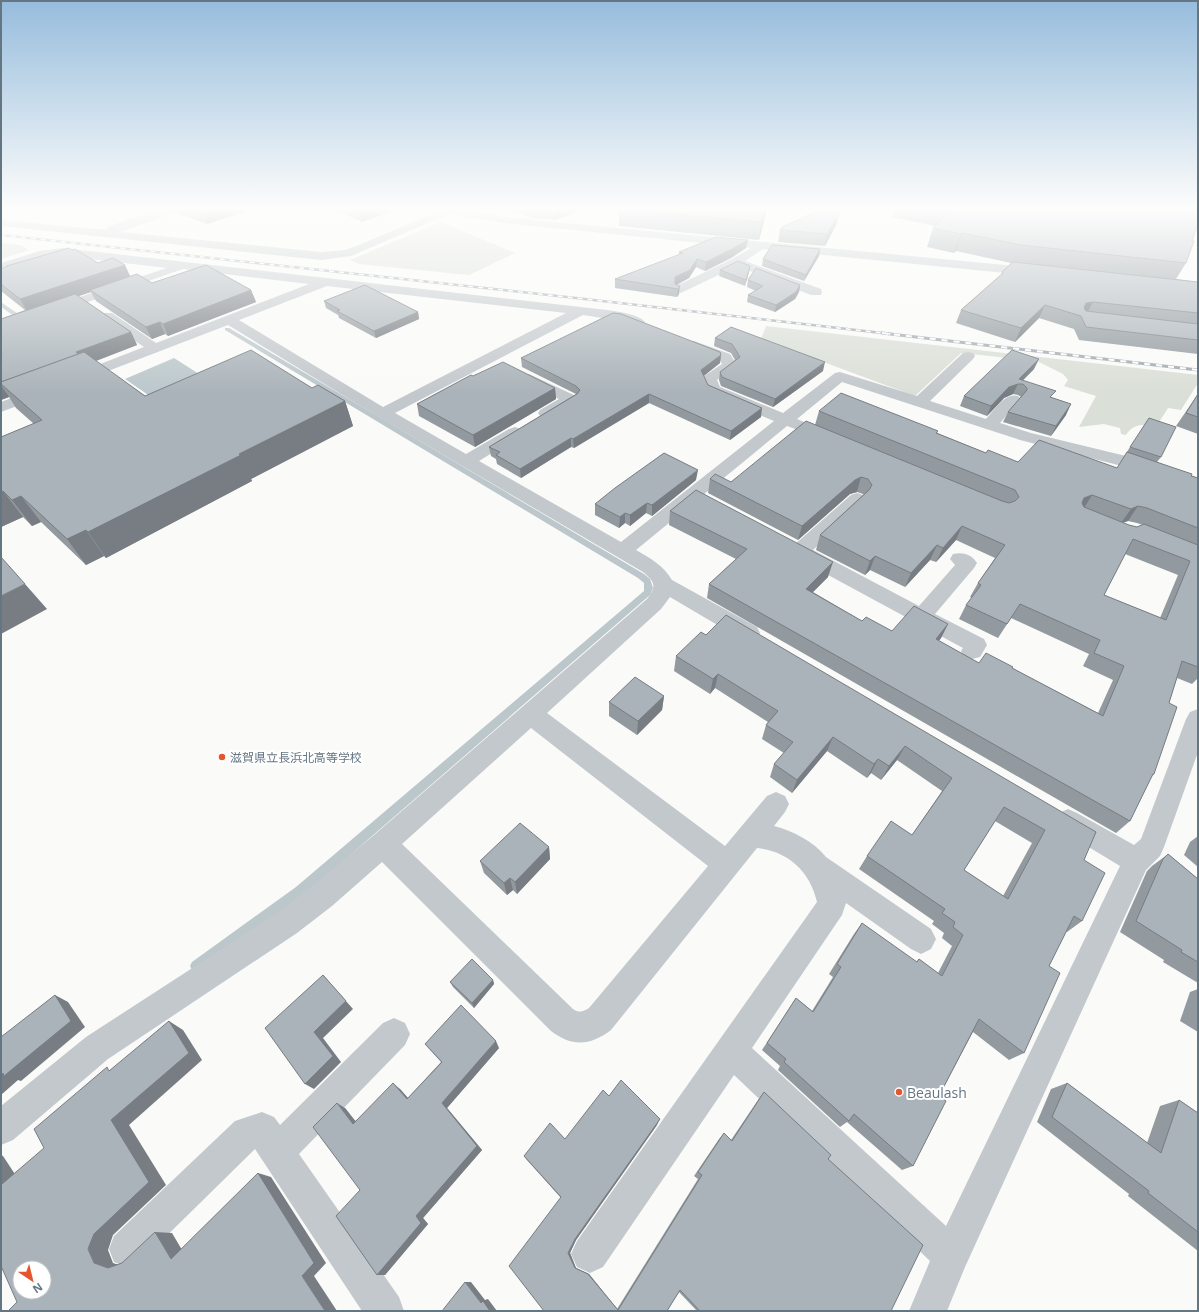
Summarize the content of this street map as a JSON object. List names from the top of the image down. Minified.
{"places":["滋賀県立長浜北高等学校","Beaulash"],"north":"bottom right"}
